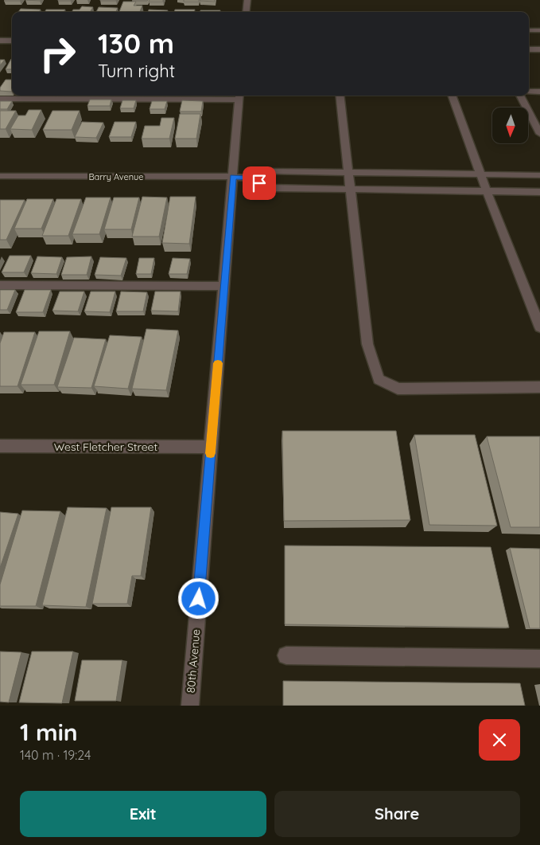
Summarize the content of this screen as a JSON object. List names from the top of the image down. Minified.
{"streets":{"street":["Barry Avenue","West Fletcher Street","80th Avenue"]},"crossings":[["Barry Avenue","80th Avenue"],["West Fletcher Street","80th Avenue"]],"north":"bottom","page":{"turn":["130 m","Turn right"],"heading":["1 min","140 m · 19:24"],"buttons":["Exit","Share"]}}
